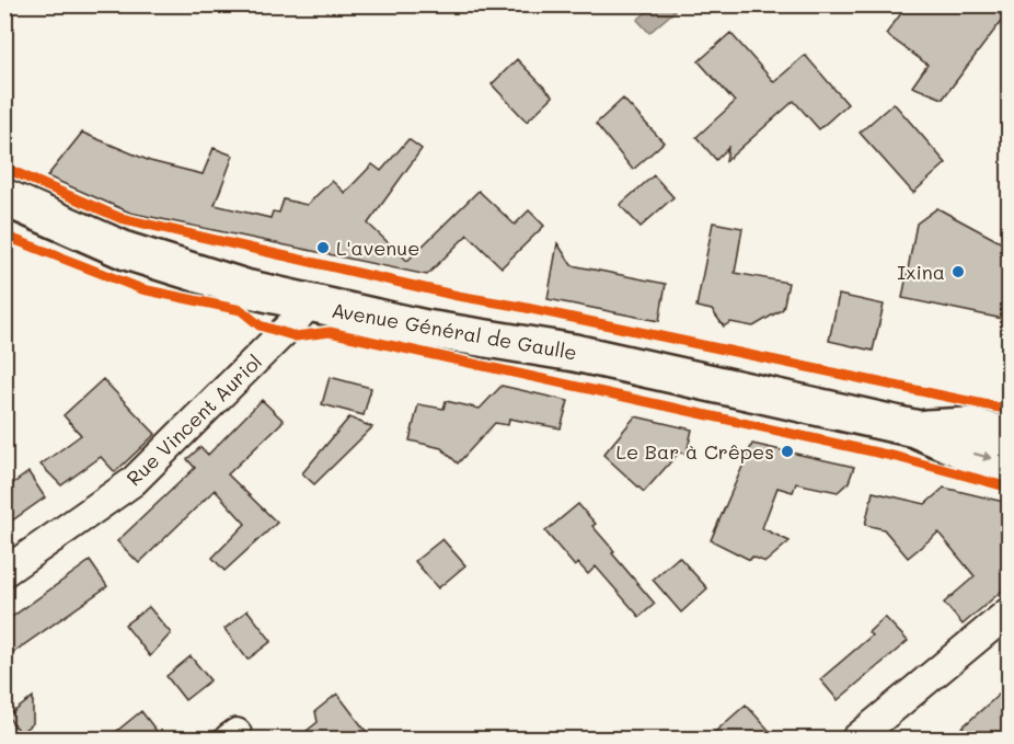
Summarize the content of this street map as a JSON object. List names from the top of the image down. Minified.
{"streets":{"main road":["Avenue Général de Gaulle"],"street":["Rue Vincent Auriol"]},"crossings":[["Avenue Général de Gaulle","Rue Vincent Auriol"]],"places":["L'avenue","Ixina","Le Bar à Crêpes"]}
